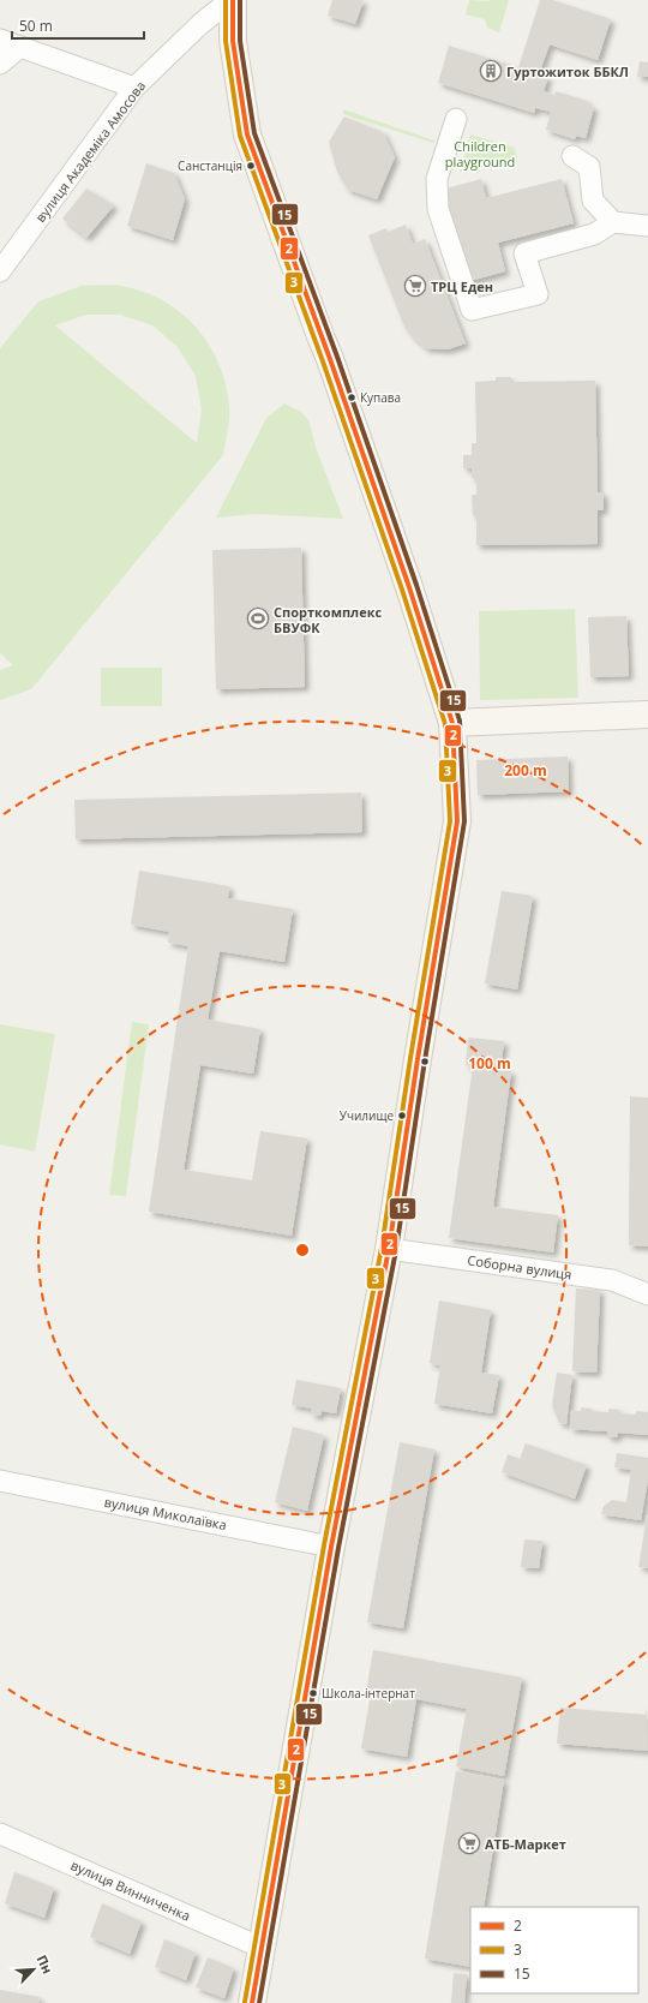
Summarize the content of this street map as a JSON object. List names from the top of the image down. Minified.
{"streets":{"street":["вулиця Академіка Амосова","Соборна вулиця","вулиця Миколаївка","вулиця Винниченка"]},"parks":["Children playground"],"places":{"building":["Гуртожиток ББКЛ"],"other":["Санстанція","Купава","Училище","Школа-інтернат"],"supermarket":["ТРЦ Еден","АТБ-Маркет"],"sports":["Спорткомплекс БВУФК"]},"lines":["transit line 2","transit line 3","transit line 15"],"legend":["2","3","15"],"scale_bar":"50 m","north":"top right","rings":["200 m","100 m"]}
